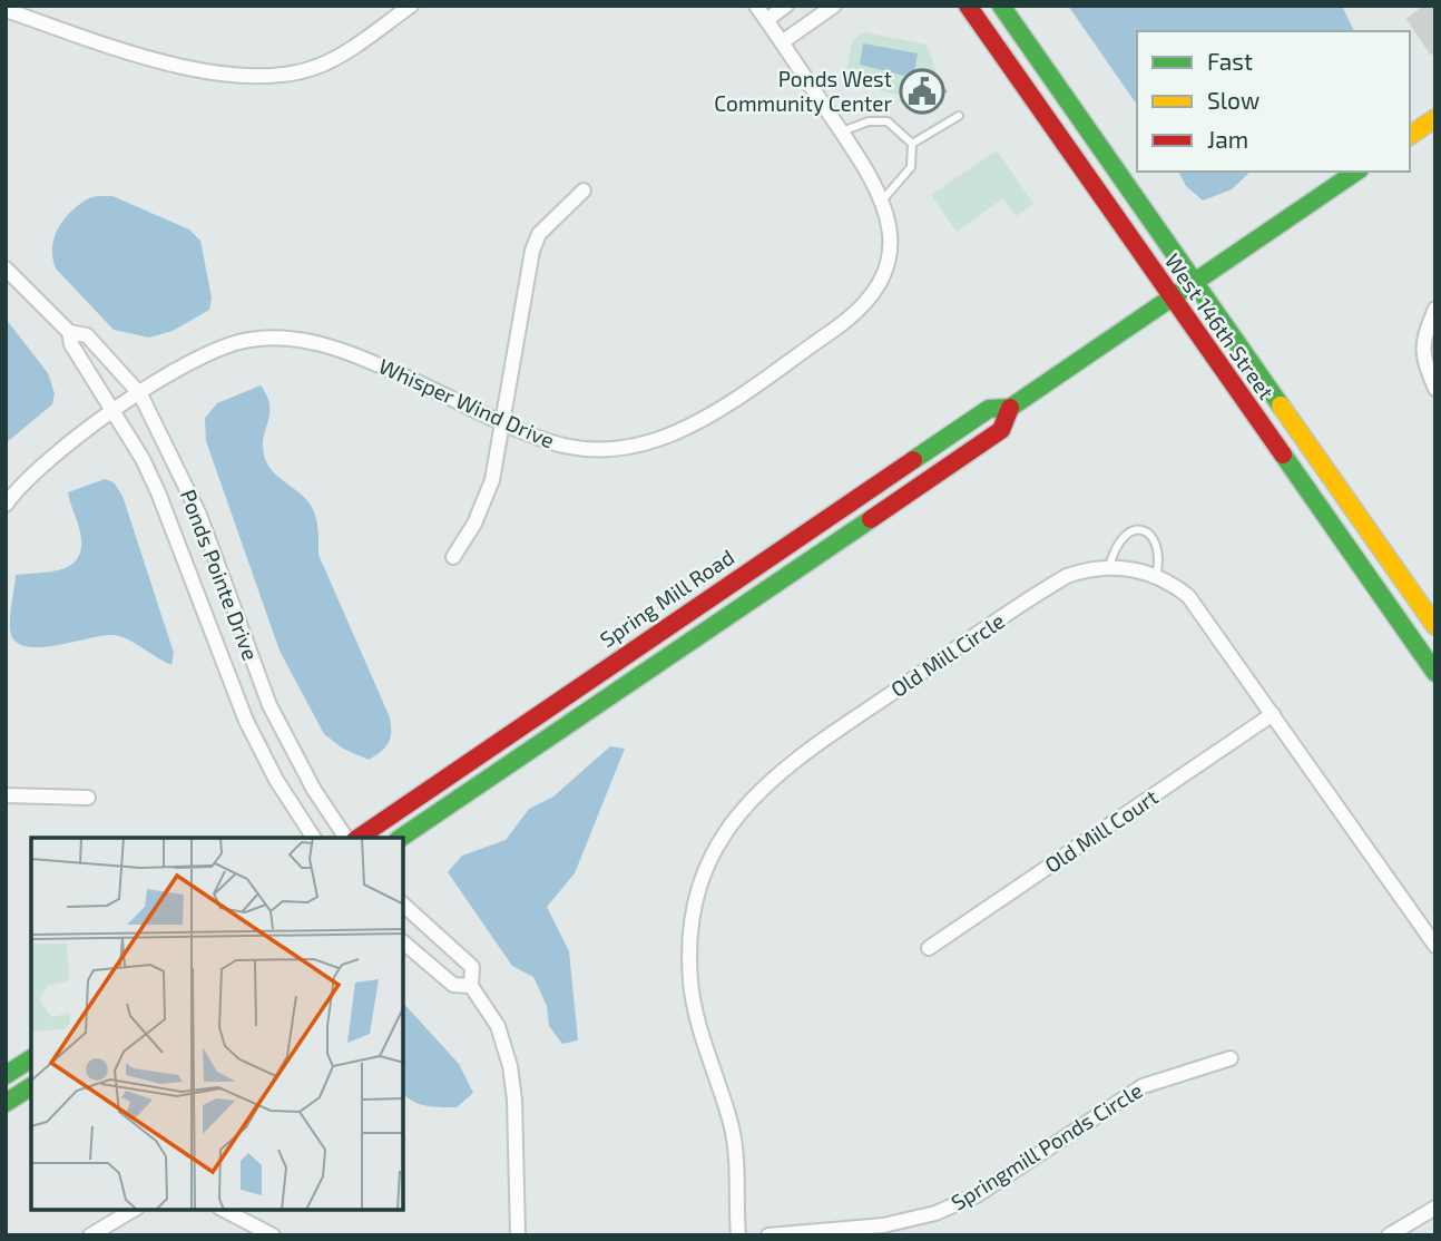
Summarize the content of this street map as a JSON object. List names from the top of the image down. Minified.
{"streets":{"street":["West 146th Street","Whisper Wind Drive","Ponds Pointe Drive","Spring Mill Road","Old Mill Circle","Old Mill Court","Springmill Ponds Circle"]},"crossings":[["West 146th Street","Spring Mill Road"],["Whisper Wind Drive","Ponds Pointe Drive"],["Old Mill Circle","Old Mill Court"]],"places":{"public building":["Ponds West Community Center"]},"legend":["Fast","Slow","Jam"]}
